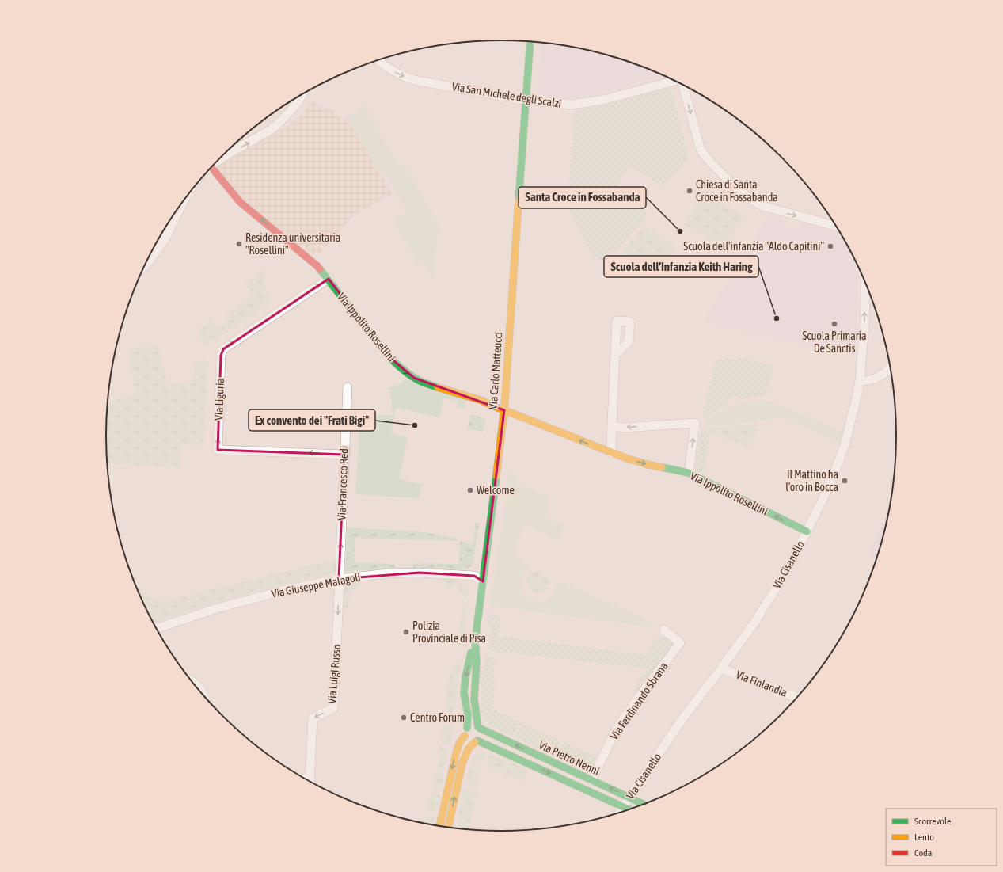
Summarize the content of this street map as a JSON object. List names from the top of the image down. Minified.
{"streets":{"main road":["Via Ippolito Rosellini","Via Carlo Matteucci","Via Pietro Nenni"],"street":["Via San Michele degli Scalzi","Via Liguria","Via Francesco Redi","Via Cisanello","Via Giuseppe Malagoli","Via Luigi Russo","Via Finlandia","Via Ferdinando Sbrana"]},"crossings":[["Via San Michele degli Scalzi","Via Carlo Matteucci"],["Via Ippolito Rosellini","Via Carlo Matteucci"],["Via Ippolito Rosellini","Via Liguria"],["Via Ippolito Rosellini","Via Cisanello"],["Via Carlo Matteucci","Via Giuseppe Malagoli"],["Via Carlo Matteucci","Via Pietro Nenni"],["Via Liguria","Via Francesco Redi"],["Via Francesco Redi","Via Giuseppe Malagoli"],["Via Francesco Redi","Via Luigi Russo"],["Via Cisanello","Via Finlandia"],["Via Cisanello","Via Pietro Nenni"],["Via Giuseppe Malagoli","Via Luigi Russo"],["Via Ferdinando Sbrana","Via Pietro Nenni"]],"one_way":["Via San Michele degli Scalzi","Via Francesco Redi","Via Luigi Russo"],"places":["Chiesa di Santa Croce in Fossabanda","Santa Croce in Fossabanda","Residenza universitaria \"Rosellini\"","Scuola dell'infanzia \"Aldo Capitini\"","Scuola dell’Infanzia Keith Haring","Scuola Primaria De Sanctis","Ex convento dei \"Frati Bigi\"","Il Mattino ha l'oro in Bocca","Welcome","Polizia Provinciale di Pisa","Centro Forum"],"legend":["Scorrevole","Lento","Coda"]}
